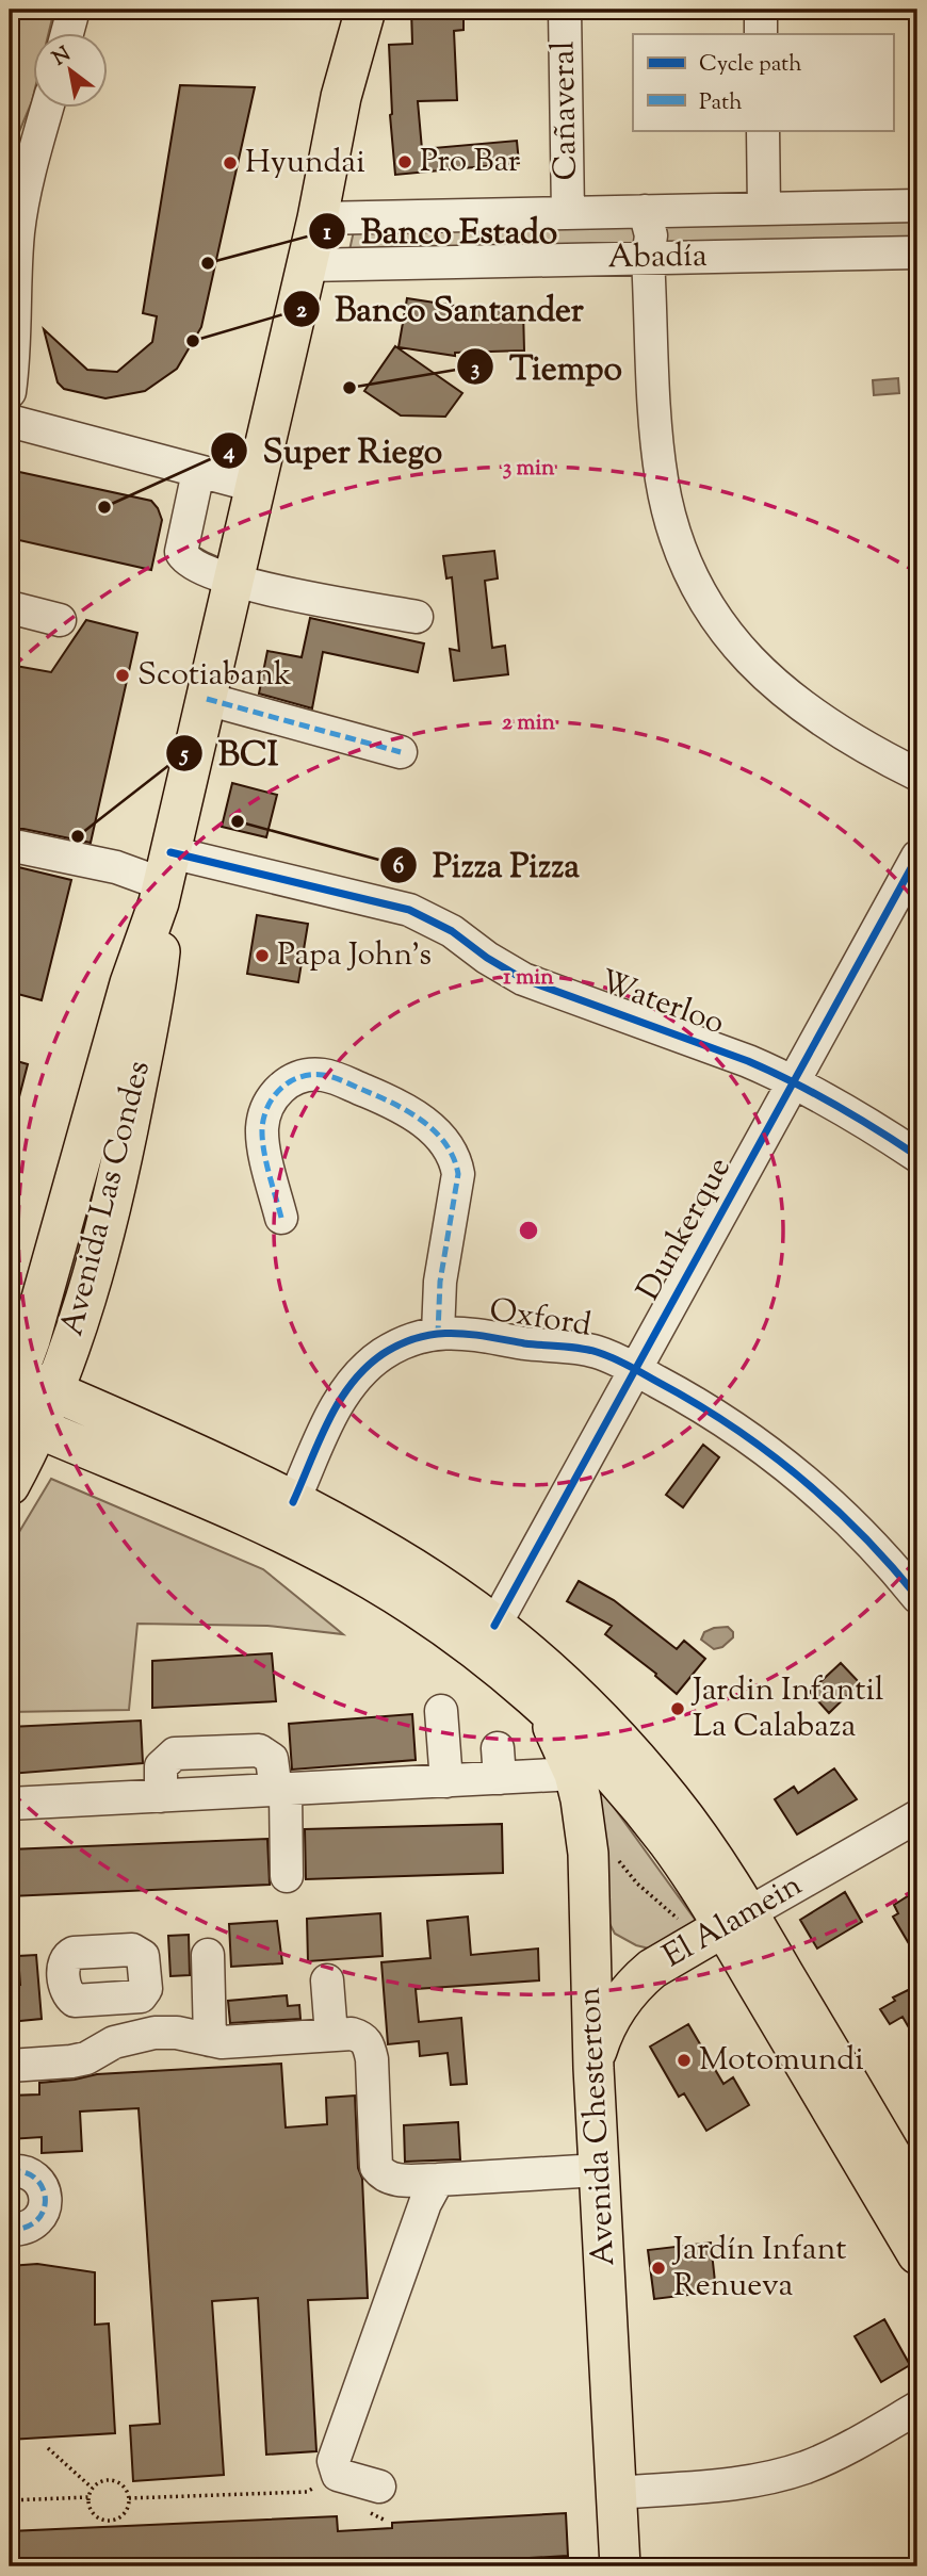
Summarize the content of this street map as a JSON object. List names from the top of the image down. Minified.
{"streets":{"main road":["Avenida Las Condes","El Alamein","Avenida Chesterton"],"street":["Cañaveral","Abadía","Waterloo","Dunkerque","Oxford"]},"crossings":[["Cañaveral","Abadía"],["Abadía","Avenida Las Condes"],["Waterloo","Avenida Las Condes"],["Waterloo","Dunkerque"],["Dunkerque","Oxford"],["El Alamein","Avenida Chesterton"]],"places":["Pro Bar","Hyundai","Banco Estado","Banco Santander","Tiempo","Super Riego","Scotiabank","Pizza Pizza","BCI","Papa John's","Jardin Infantil La Calabaza","Motomundi","Jardín Infant Renueva"],"legend":["Cycle path","Path"],"north":"top left","rings":["3 min","2 min","1 min"]}
